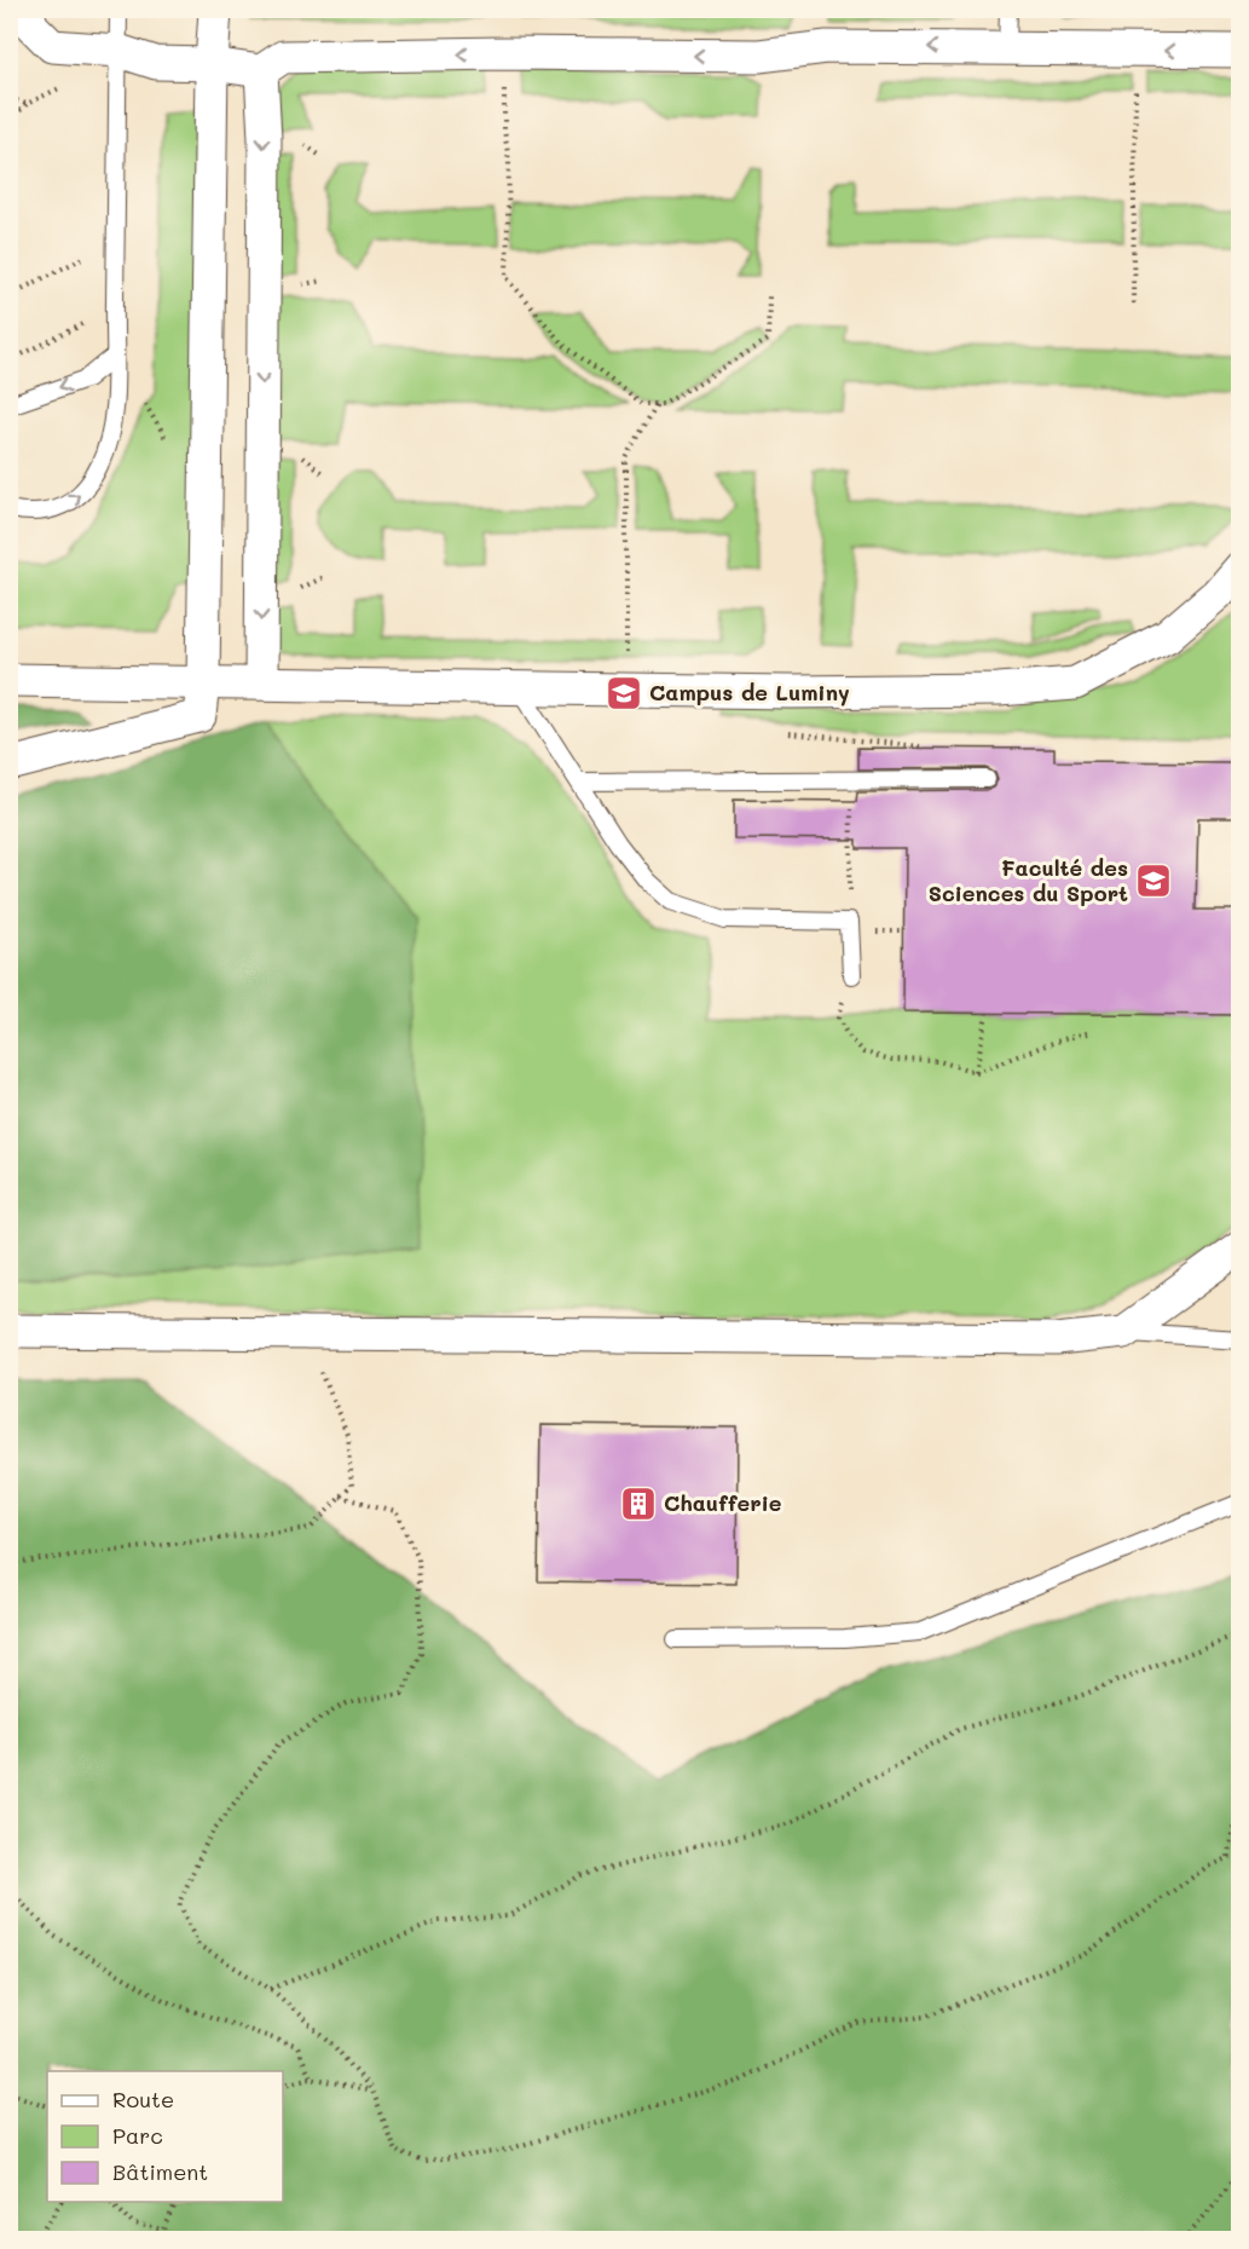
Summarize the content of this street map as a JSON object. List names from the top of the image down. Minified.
{"places":{"school or university":["Campus de Luminy","Faculté des Sciences du Sport"],"building":["Chaufferie"]},"legend":["Route","Parc","Bâtiment"]}
